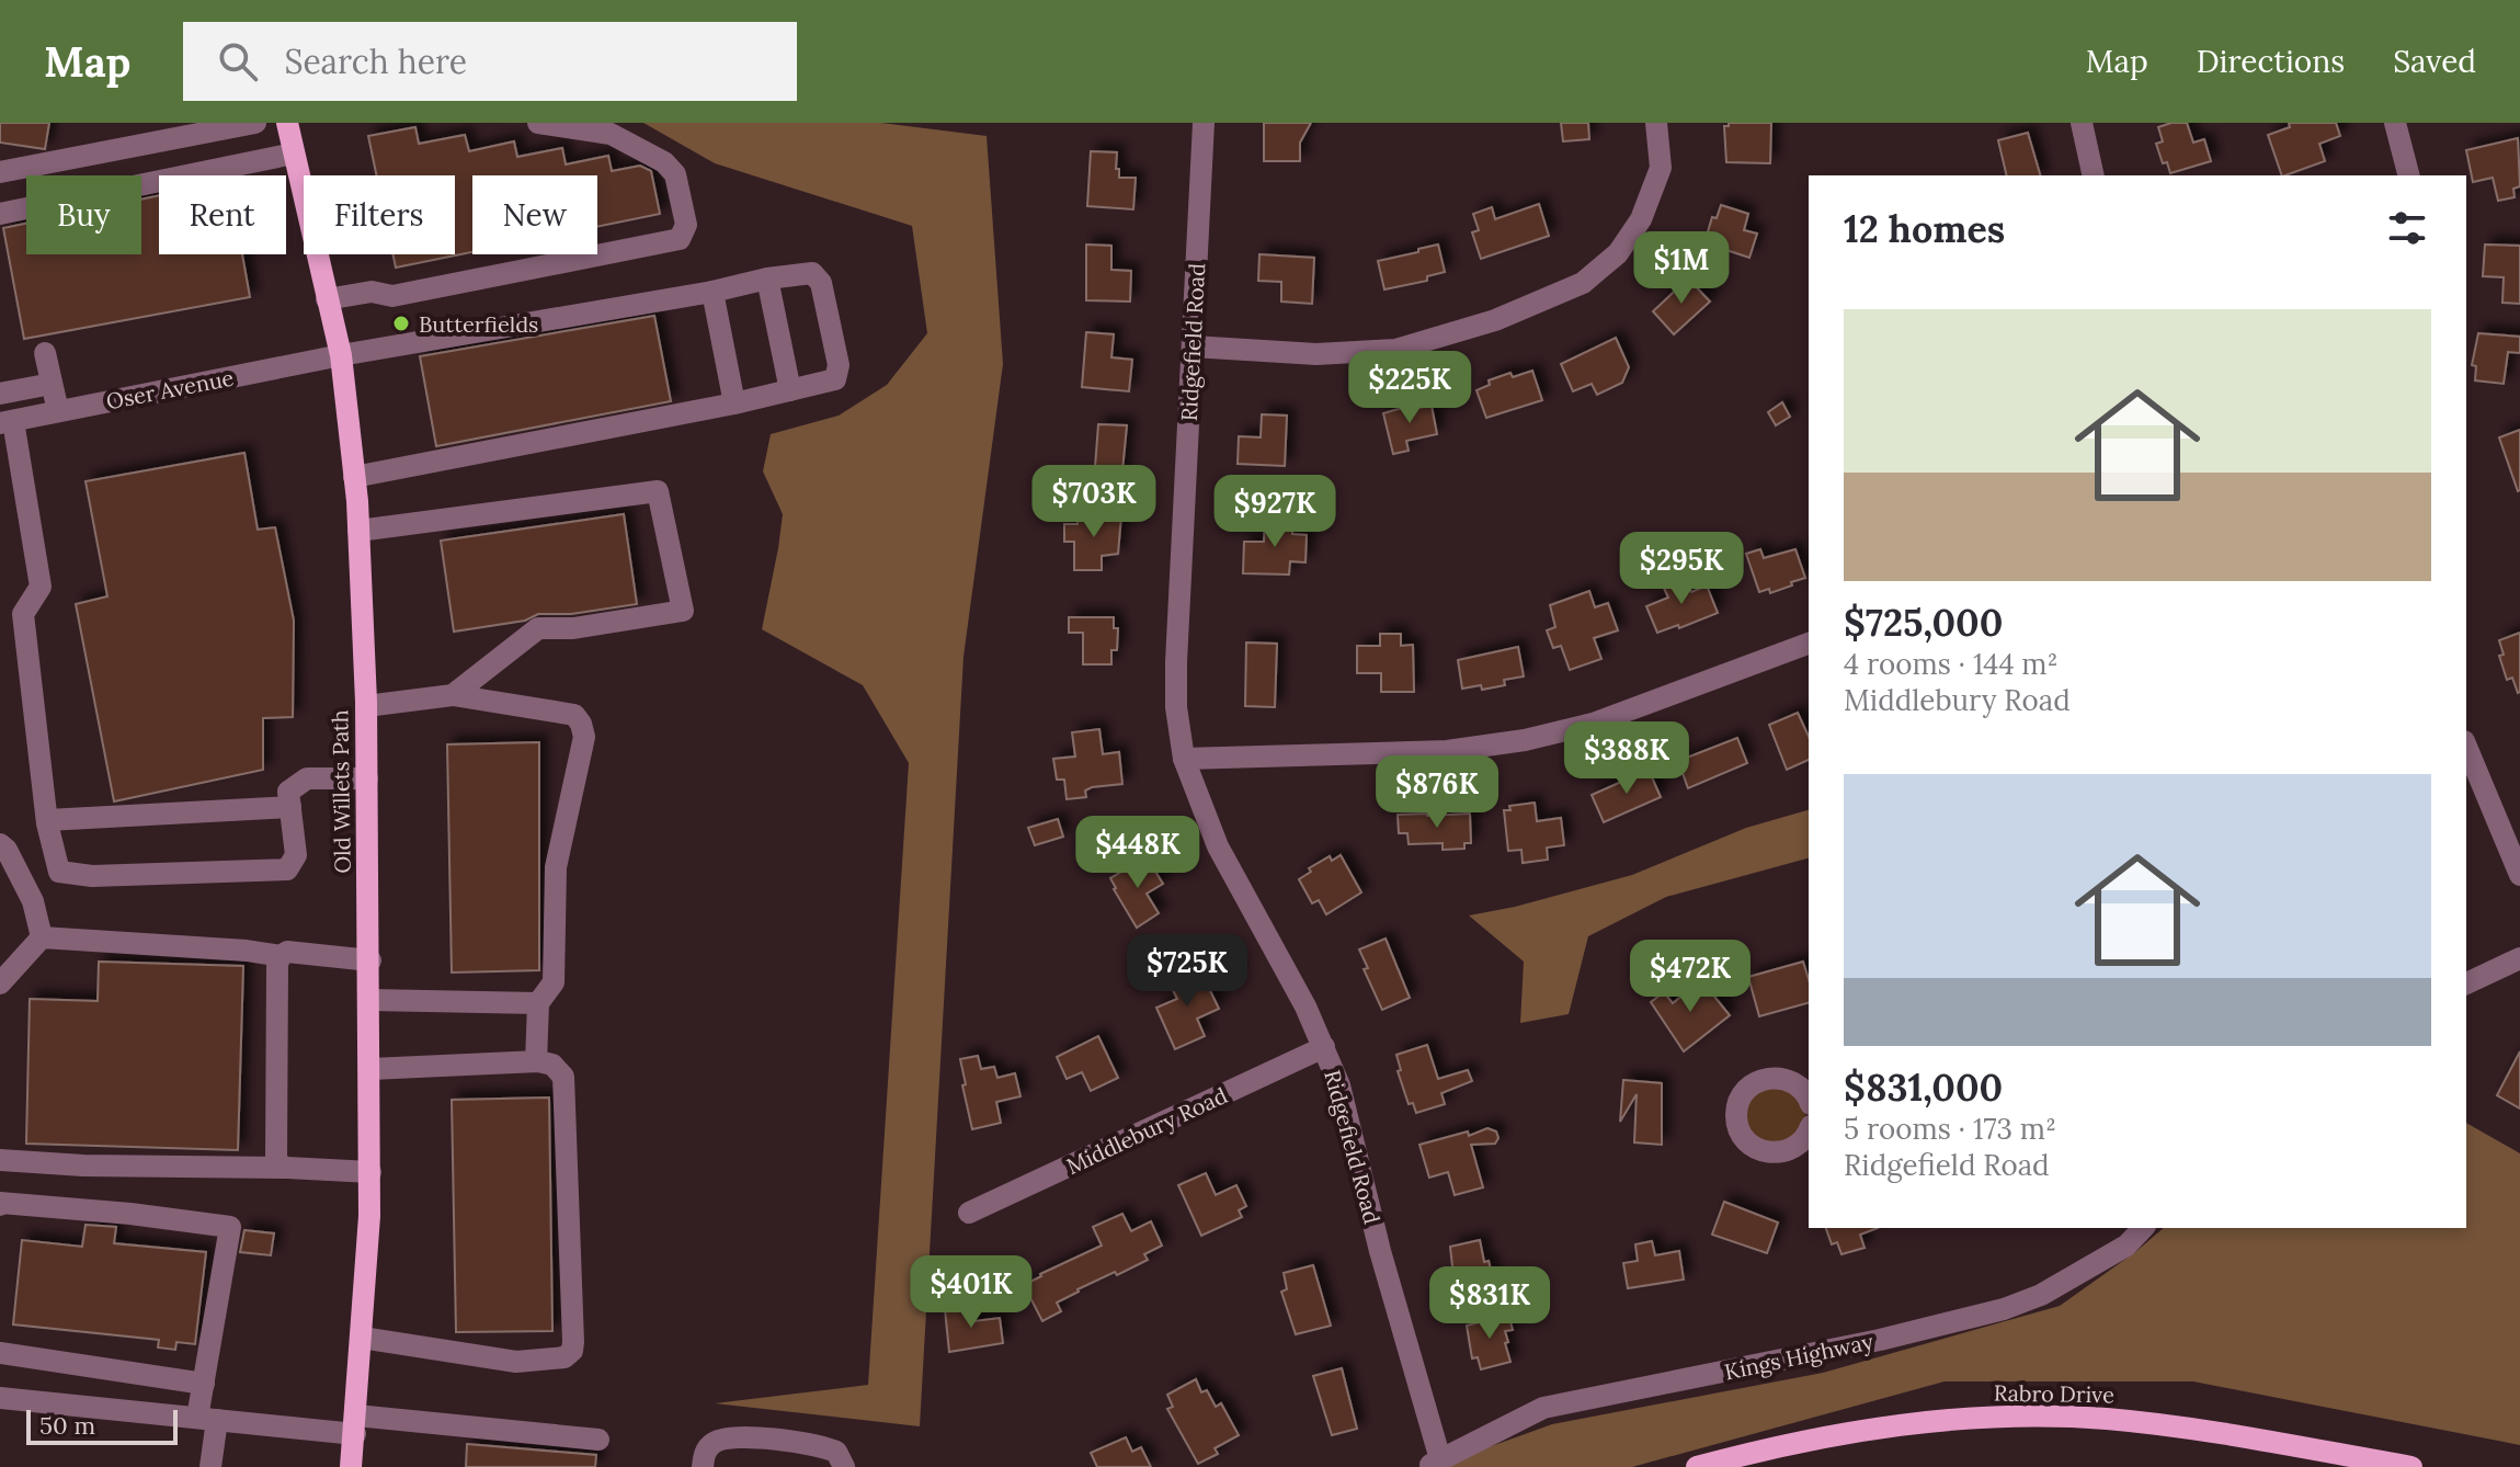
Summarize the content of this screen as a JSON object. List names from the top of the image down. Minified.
{"streets":{"main road":["Old Willets Path","Rabro Drive"],"street":["Ridgefield Road","Oser Avenue","Middlebury Road","Kings Highway"]},"crossings":[["Ridgefield Road","Middlebury Road"],["Ridgefield Road","Kings Highway"],["Oser Avenue","Old Willets Path"]],"places":["Butterfields"],"scale_bar":"50 m","page":{"header":"Map","search":"Search here","nav":["Map","Directions","Saved"],"chip":["Buy","Rent","Filters","New"],"heading":"12 homes","price":["$1M","$225K","$703K","$927K","$295K","$388K","$876K","$448K","$725K","$472K","$401K","$831K"],"list":[{"name":"$725,000","note":"4 rooms · 144 m² · Middlebury Road"},{"name":"$831,000","note":"5 rooms · 173 m² · Ridgefield Road"}],"scale":"50 m"}}
